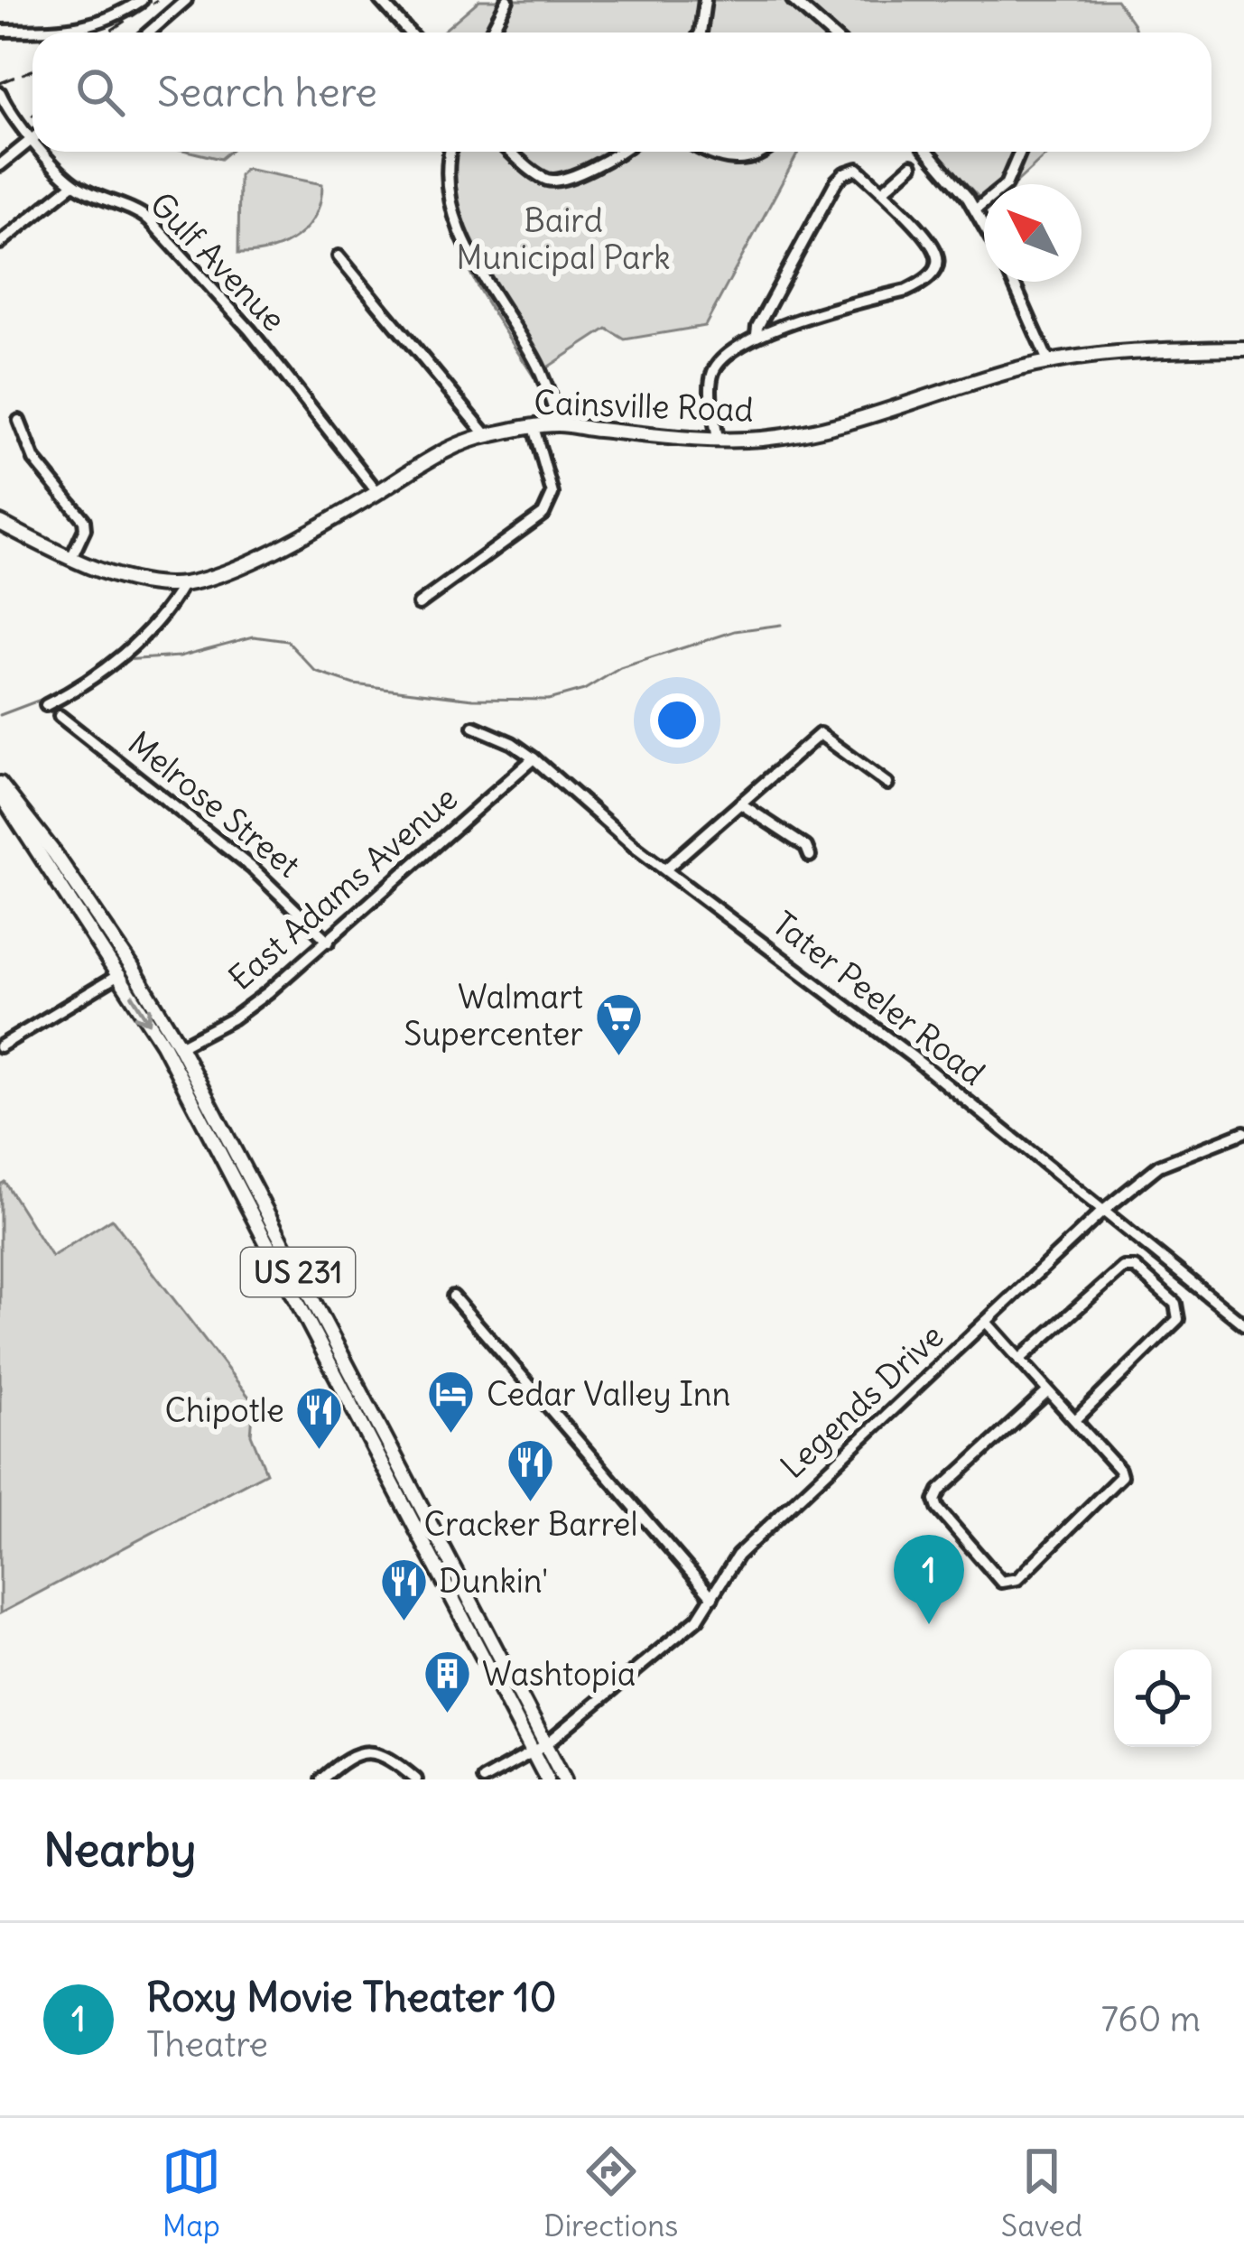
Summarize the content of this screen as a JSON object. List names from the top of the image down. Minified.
{"streets":{"main road":["Cainsville Road","US 231"],"street":["Gulf Avenue","Melrose Street","East Adams Avenue","Tater Peeler Road","Legends Drive"]},"crossings":[["Gulf Avenue","Cainsville Road"],["Melrose Street","East Adams Avenue"],["East Adams Avenue","Tater Peeler Road"],["East Adams Avenue","US 231"],["Tater Peeler Road","Legends Drive"],["US 231","Legends Drive"]],"parks":["Baird Municipal Park"],"places":{"supermarket":["Walmart Supercenter"],"hotel":["Cedar Valley Inn"],"restaurant":["Chipotle","Cracker Barrel","Dunkin'"],"building":["Washtopia"]},"north":"top left","page":{"search":"Search here","pins":"1","heading":"Nearby","list":[{"mark":"1","name":"Roxy Movie Theater 10","note":"Theatre","value":"760 m"}],"nav":["Map","Directions","Saved"]}}
